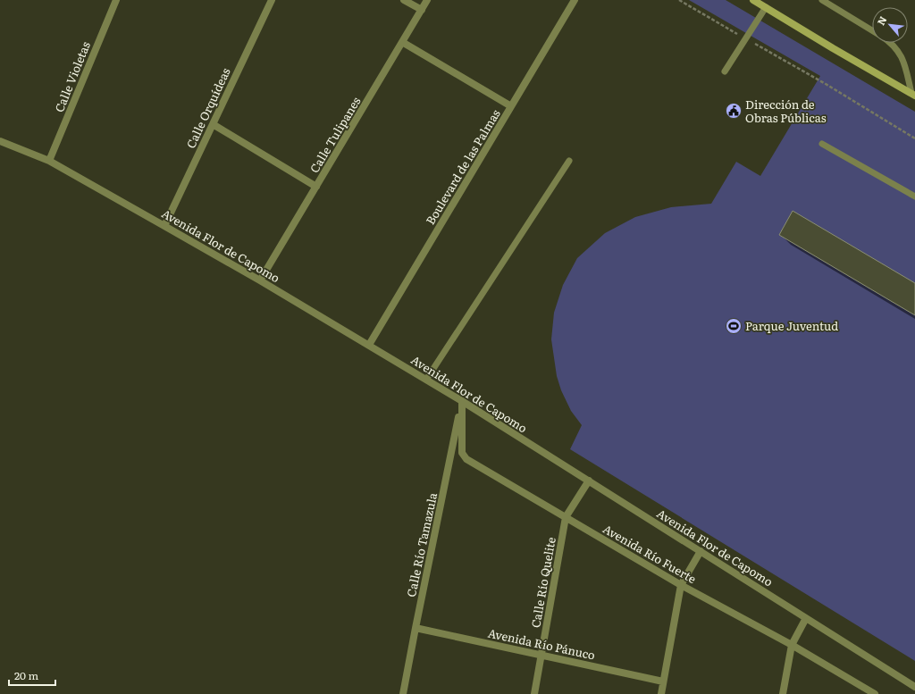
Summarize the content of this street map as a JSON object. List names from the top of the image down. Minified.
{"streets":{"street":["Calle Violetas","Calle Orquídeas","Calle Tulipanes","Boulevard de las Palmas","Avenida Flor de Capomo","Calle Río Tamazula","Avenida Río Fuerte","Calle Río Quelite","Avenida Río Pánuco"]},"crossings":[["Calle Violetas","Avenida Flor de Capomo"],["Calle Orquídeas","Avenida Flor de Capomo"],["Calle Tulipanes","Avenida Flor de Capomo"],["Boulevard de las Palmas","Avenida Flor de Capomo"],["Avenida Flor de Capomo","Calle Río Tamazula"],["Avenida Flor de Capomo","Avenida Río Fuerte"],["Avenida Flor de Capomo","Calle Río Quelite"],["Calle Río Tamazula","Avenida Río Fuerte"],["Calle Río Tamazula","Avenida Río Pánuco"],["Avenida Río Fuerte","Calle Río Quelite"],["Calle Río Quelite","Avenida Río Pánuco"]],"places":{"public building":["Dirección de Obras Públicas"],"sports":["Parque Juventud"]},"scale_bar":"20 m","north":"top left"}
